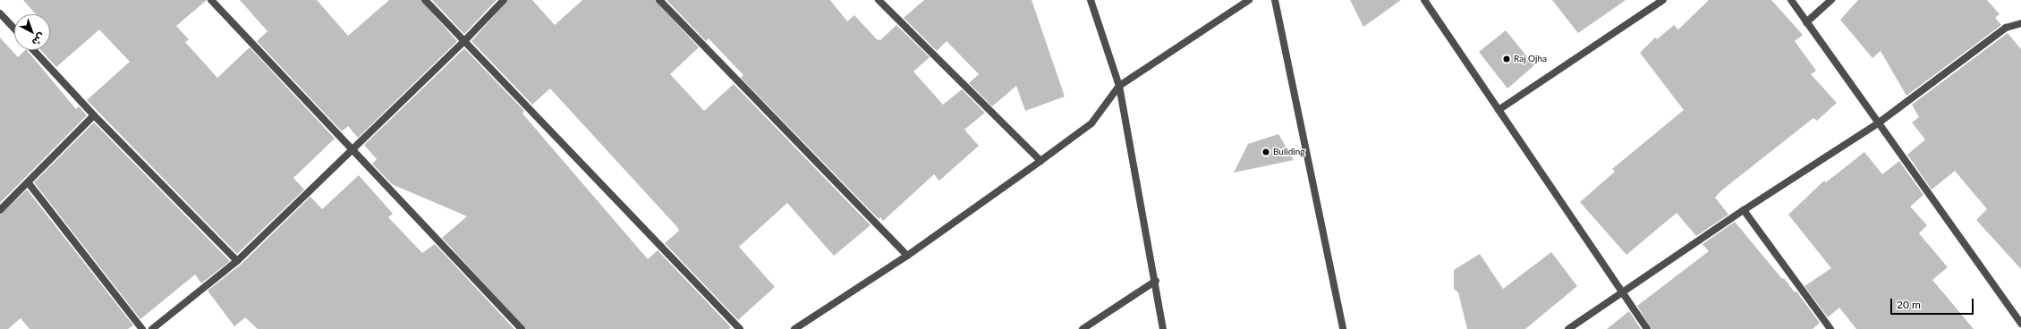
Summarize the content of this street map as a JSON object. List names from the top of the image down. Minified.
{"places":["Raj Ojha","Buliding"],"scale_bar":"20 m","north":"bottom right"}
